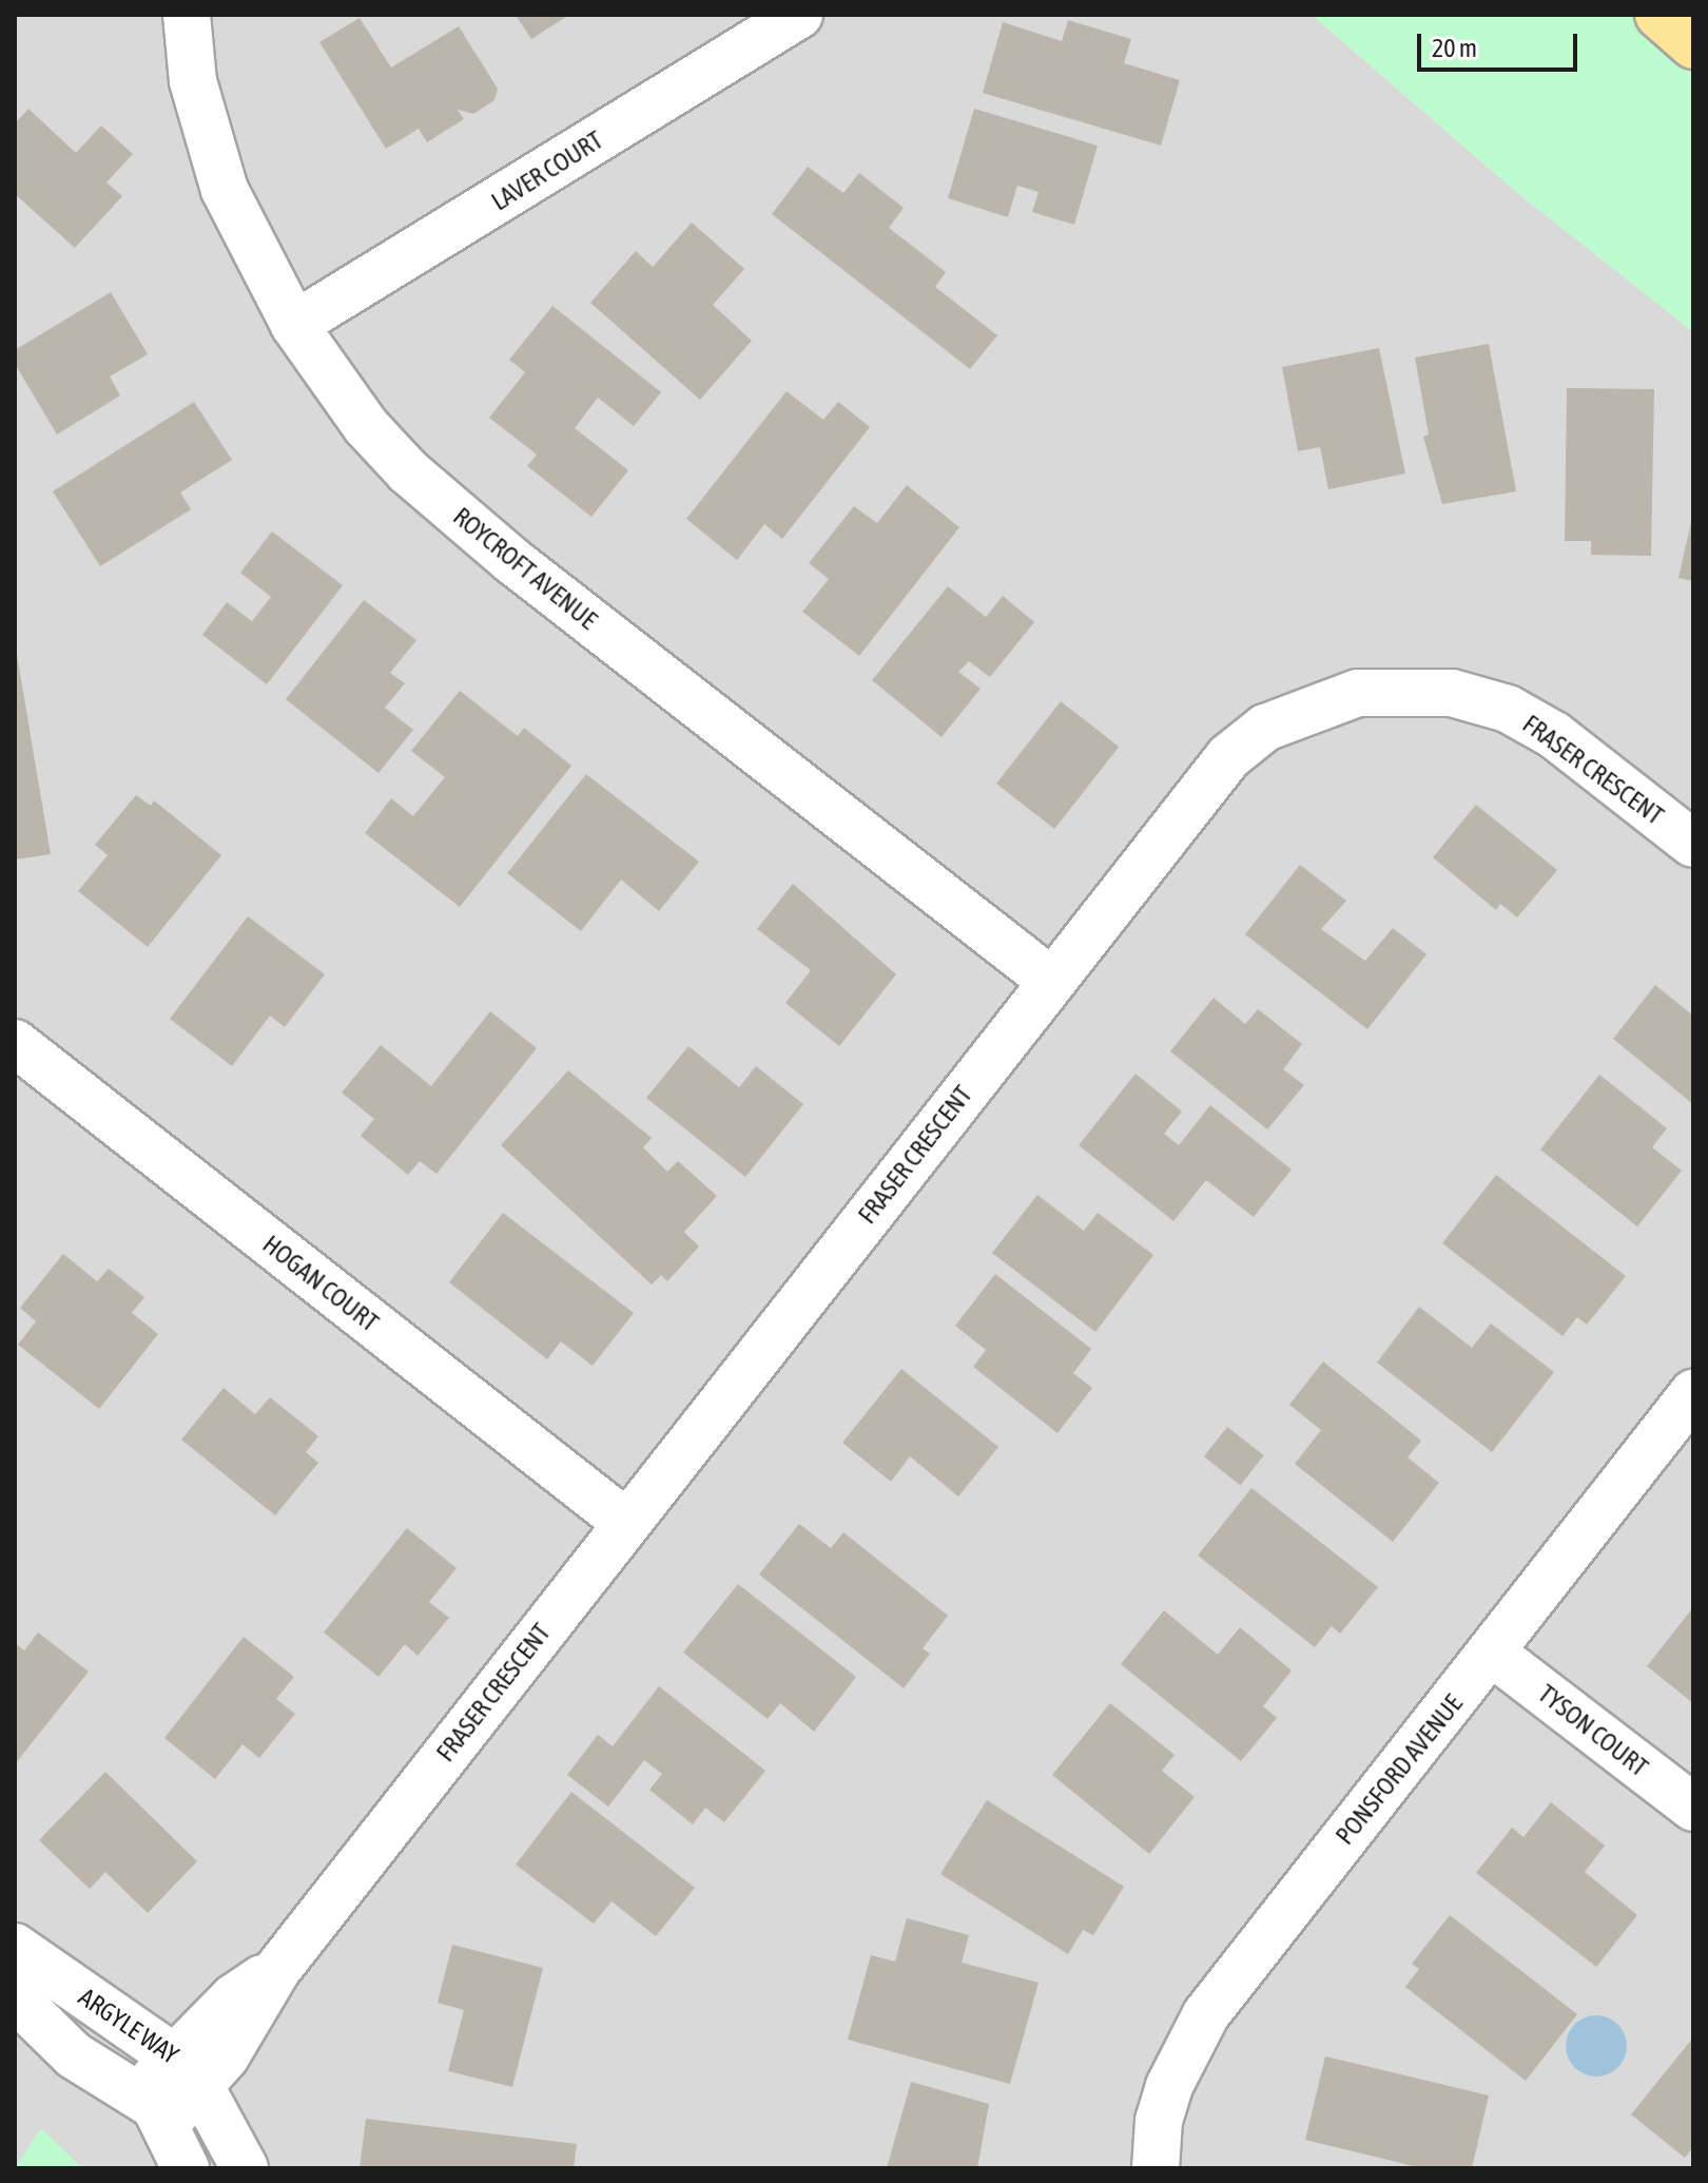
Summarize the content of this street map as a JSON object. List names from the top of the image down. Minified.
{"streets":{"street":["LAVER COURT","ROYCROFT AVENUE","FRASER CRESCENT","HOGAN COURT","TYSON COURT","PONSFORD AVENUE","ARGYLE WAY"]},"crossings":[["LAVER COURT","ROYCROFT AVENUE"],["ROYCROFT AVENUE","FRASER CRESCENT"],["FRASER CRESCENT","HOGAN COURT"],["FRASER CRESCENT","ARGYLE WAY"],["TYSON COURT","PONSFORD AVENUE"]],"scale_bar":"20 m"}
